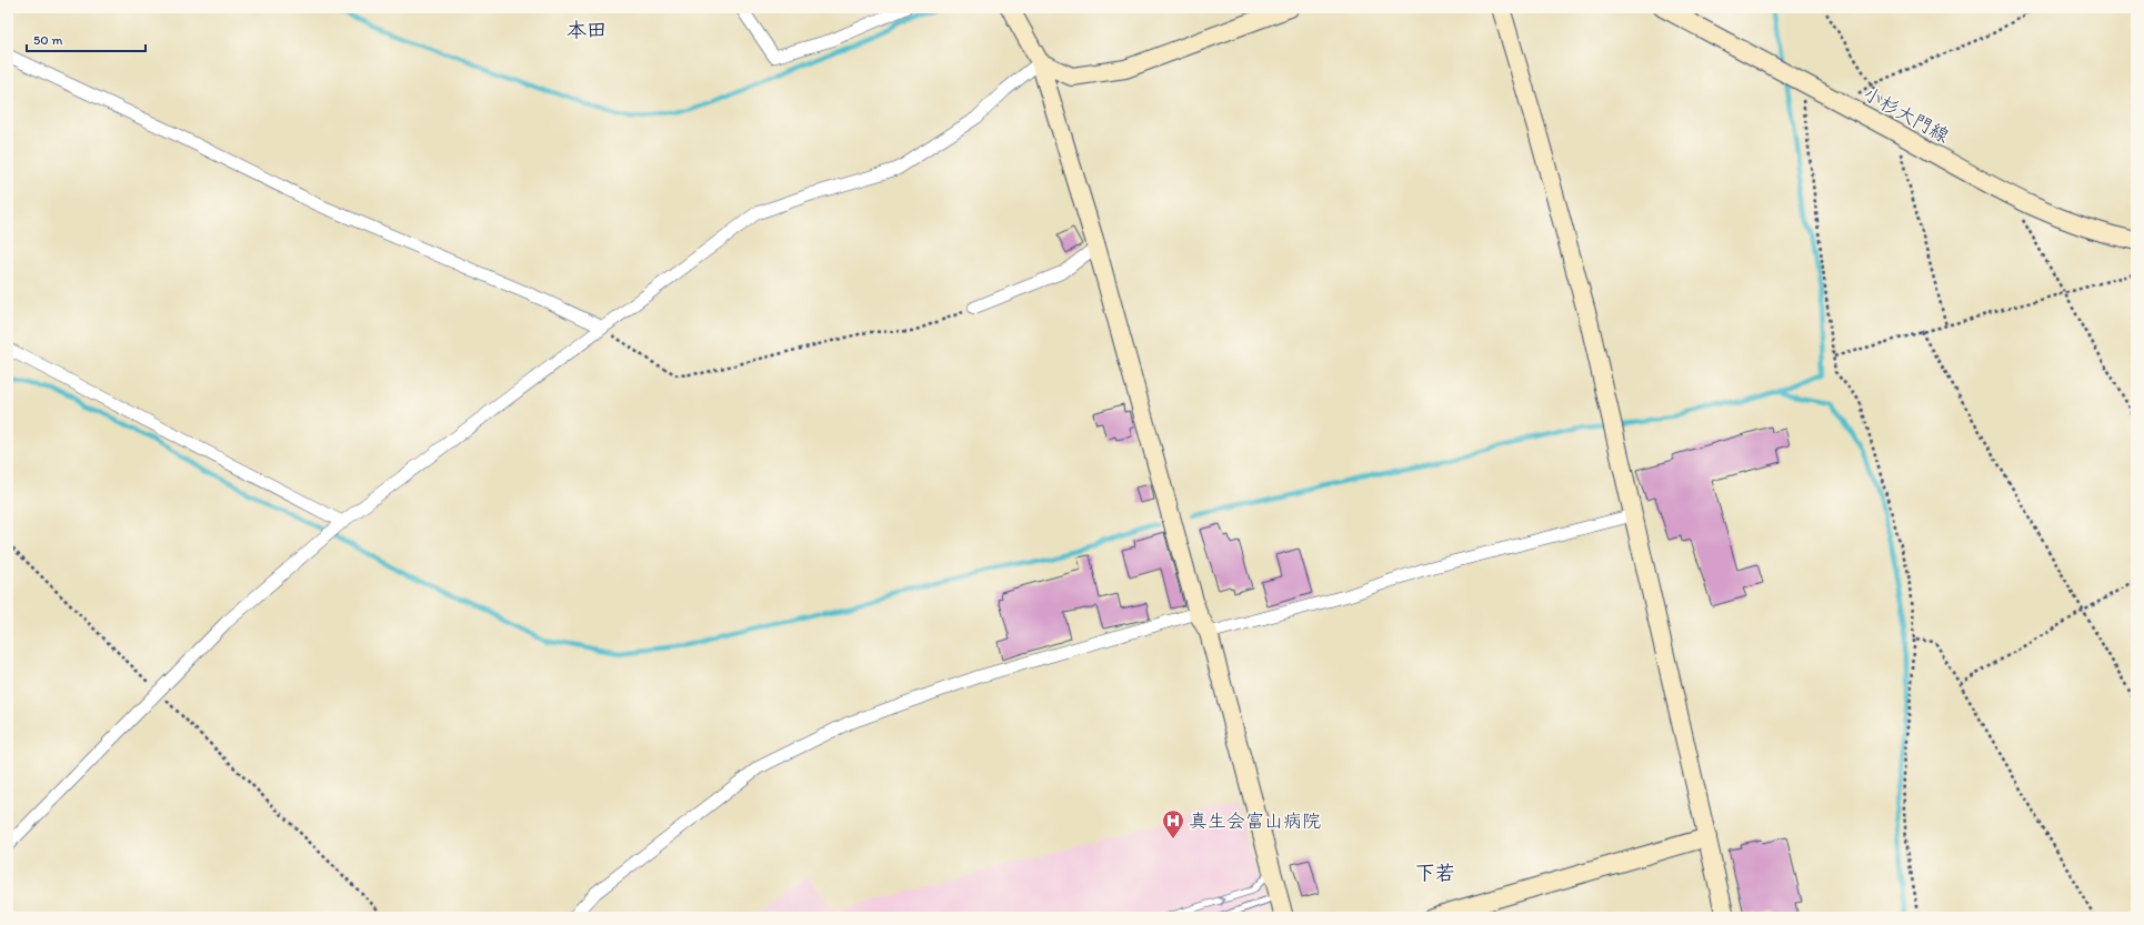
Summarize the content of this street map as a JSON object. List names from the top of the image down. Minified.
{"streets":{"street":["小杉大門線"]},"districts":["本田","下若"],"places":{"hospital":["真生会富山病院"]},"scale_bar":"50 m"}
